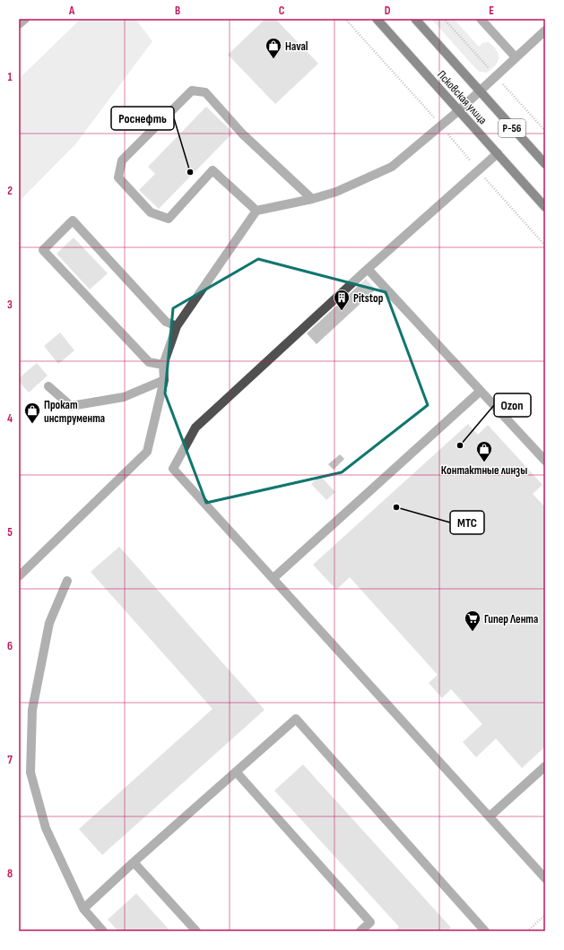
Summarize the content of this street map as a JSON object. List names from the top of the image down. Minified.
{"streets":{"main road":["Псковская улица","Р-56"]},"places":{"shop":["Haval","Прокат инструмента","Контактные линзы"],"other":["Роснефть","Ozon","МТС"],"building":["Pitstop"],"supermarket":["Гипер Лента"]},"grid":{"columns":["A","B","C","D","E"],"rows":["1","2","3","4","5","6","7","8"]}}
